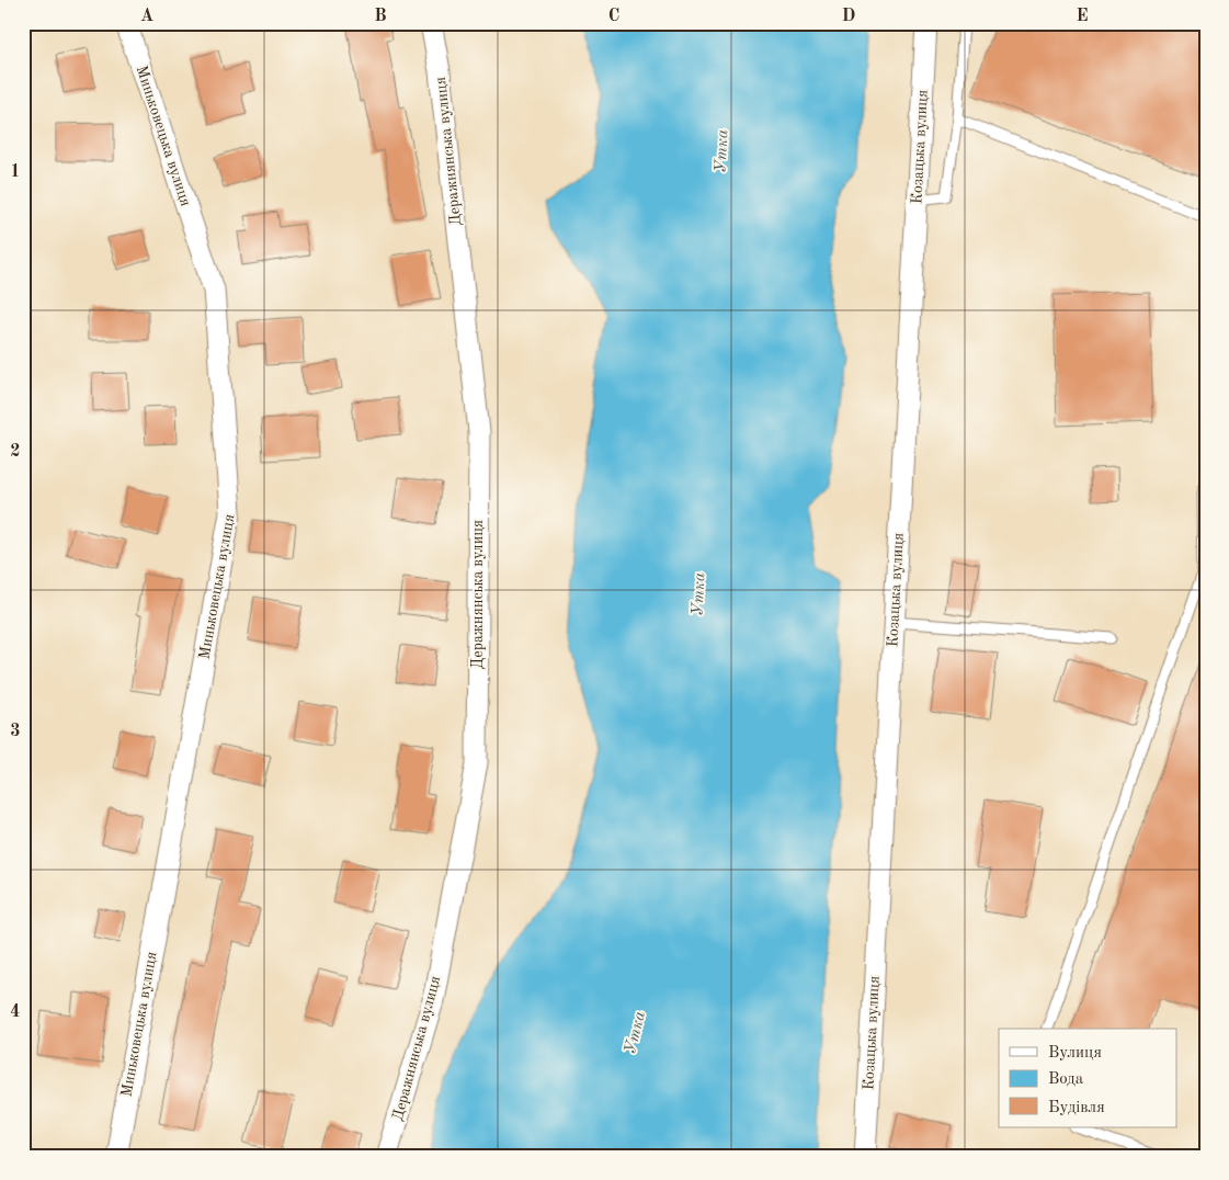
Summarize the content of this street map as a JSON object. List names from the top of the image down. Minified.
{"streets":{"street":["Миньковецька вулиця","Козацька вулиця","Деражнянська вулиця"]},"water":["Утка"],"legend":["Вулиця","Вода","Будівля"],"grid":{"columns":["A","B","C","D","E"],"rows":["1","2","3","4"]}}
